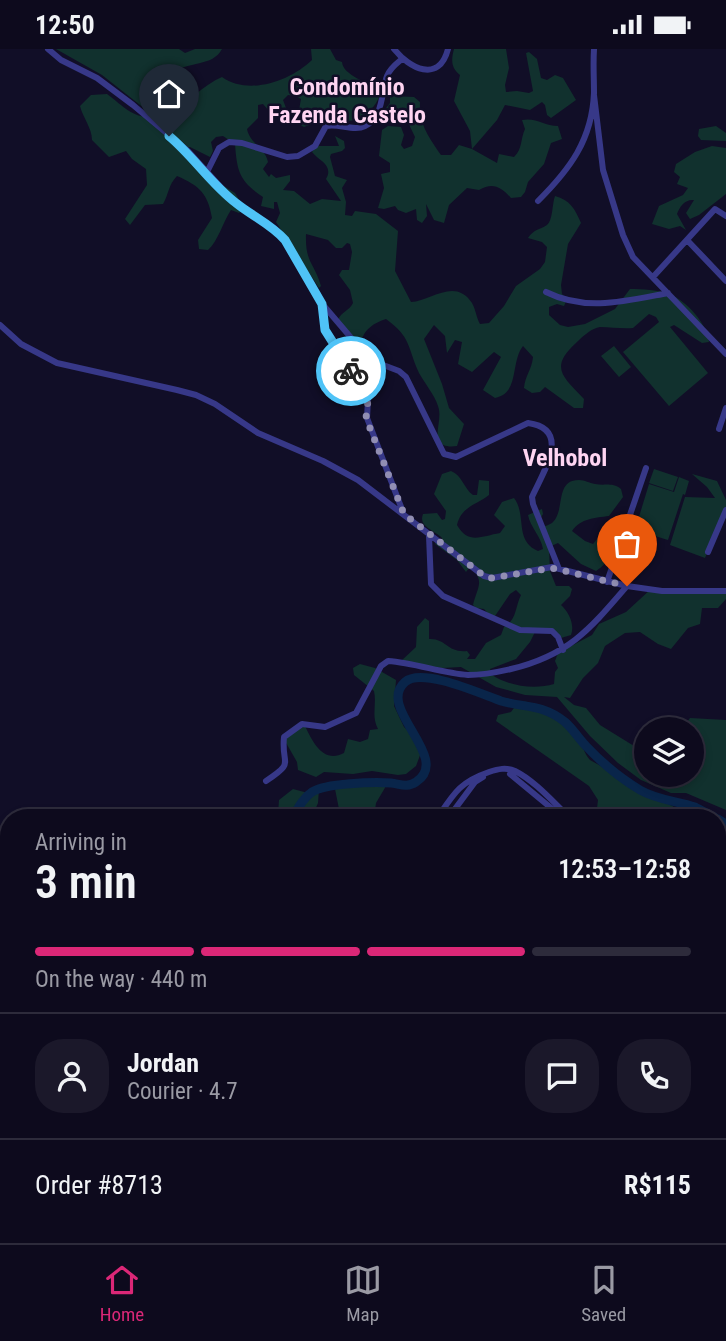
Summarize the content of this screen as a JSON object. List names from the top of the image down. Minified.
{"districts":["Condomínio Fazenda Castelo","Velhobol"],"page":{"status":"12:50","heading":["3 min","Arriving in","12:53–12:58"],"panel":["Jordan","Courier · 4.7","Order #8713","R$115"],"bar":"On the way · 440 m","tabs":["Home","Map","Saved"]}}
